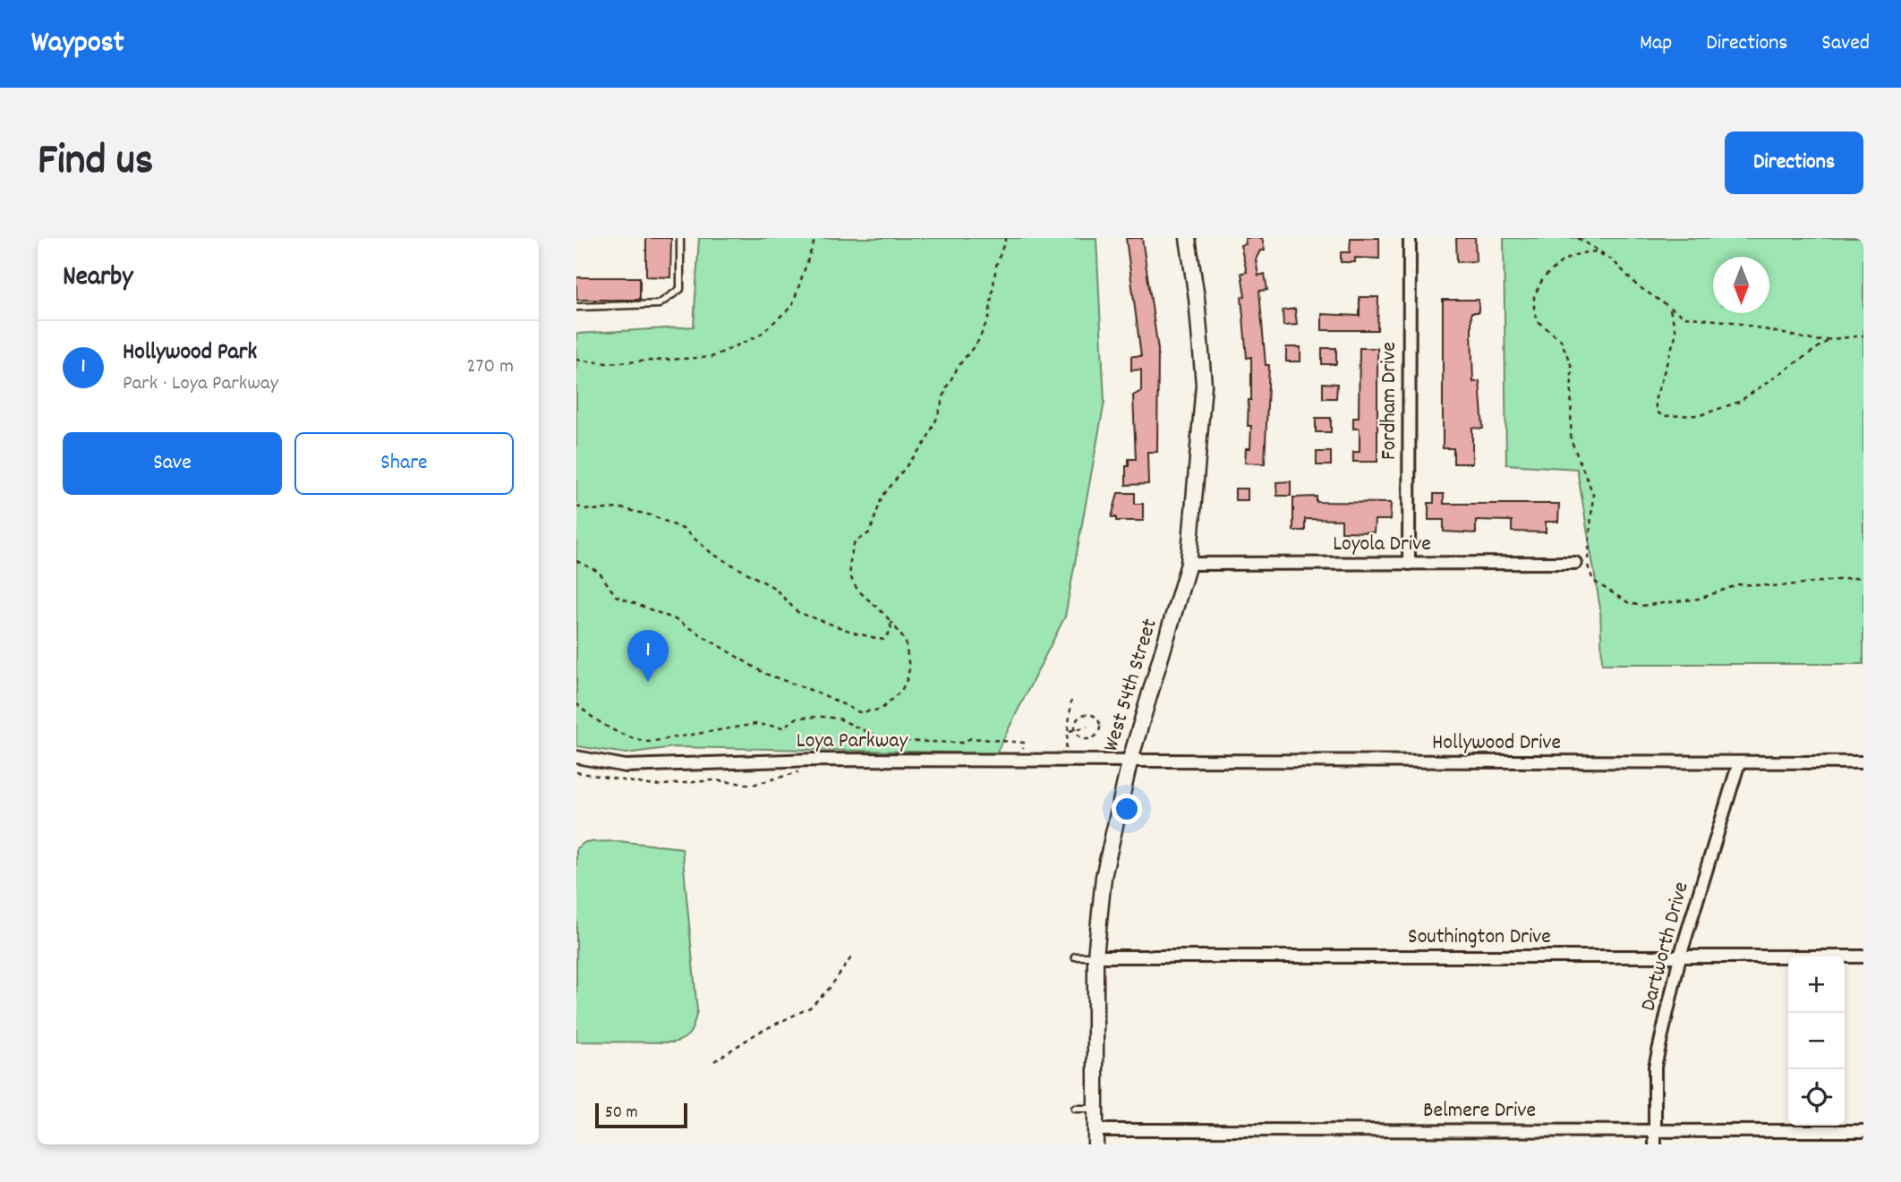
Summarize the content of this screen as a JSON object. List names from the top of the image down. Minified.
{"streets":{"street":["Fordham Drive","Loyola Drive","West 54th Street","Loya Parkway","Hollywood Drive","Southington Drive","Dartworth Drive","Belmere Drive"]},"crossings":[["Fordham Drive","Loyola Drive"],["Loyola Drive","West 54th Street"],["West 54th Street","Loya Parkway"],["West 54th Street","Hollywood Drive"],["West 54th Street","Southington Drive"],["West 54th Street","Belmere Drive"],["Loya Parkway","Hollywood Drive"],["Hollywood Drive","Dartworth Drive"],["Southington Drive","Dartworth Drive"],["Dartworth Drive","Belmere Drive"]],"scale_bar":"50 m","north":"bottom","page":{"header":"Waypost","nav":["Map","Directions","Saved"],"title":"Find us","buttons":["Directions",["Save","Share"]],"heading":"Nearby","list":[{"mark":"1","name":"Hollywood Park","note":"Park · Loya Parkway","value":"270 m"}],"pins":"1","map_buttons":["+","−"],"scale":"50 m"}}
